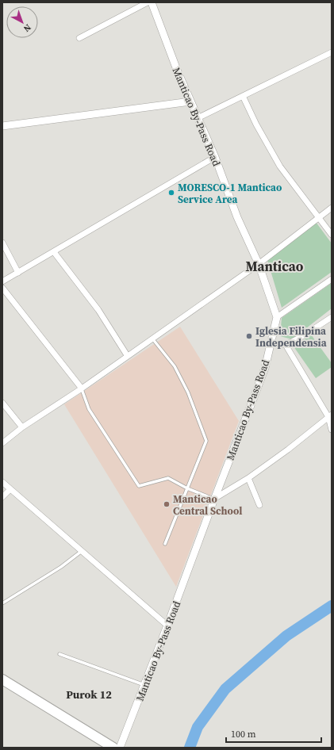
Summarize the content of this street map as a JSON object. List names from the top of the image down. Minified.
{"streets":{"street":["Manticao By-Pass Road"]},"districts":["Manticao","Purok 12"],"places":["MORESCO-1 Manticao Service Area","Iglesia Filipina Independensia","Manticao Central School"],"scale_bar":"100 m","north":"bottom right"}
